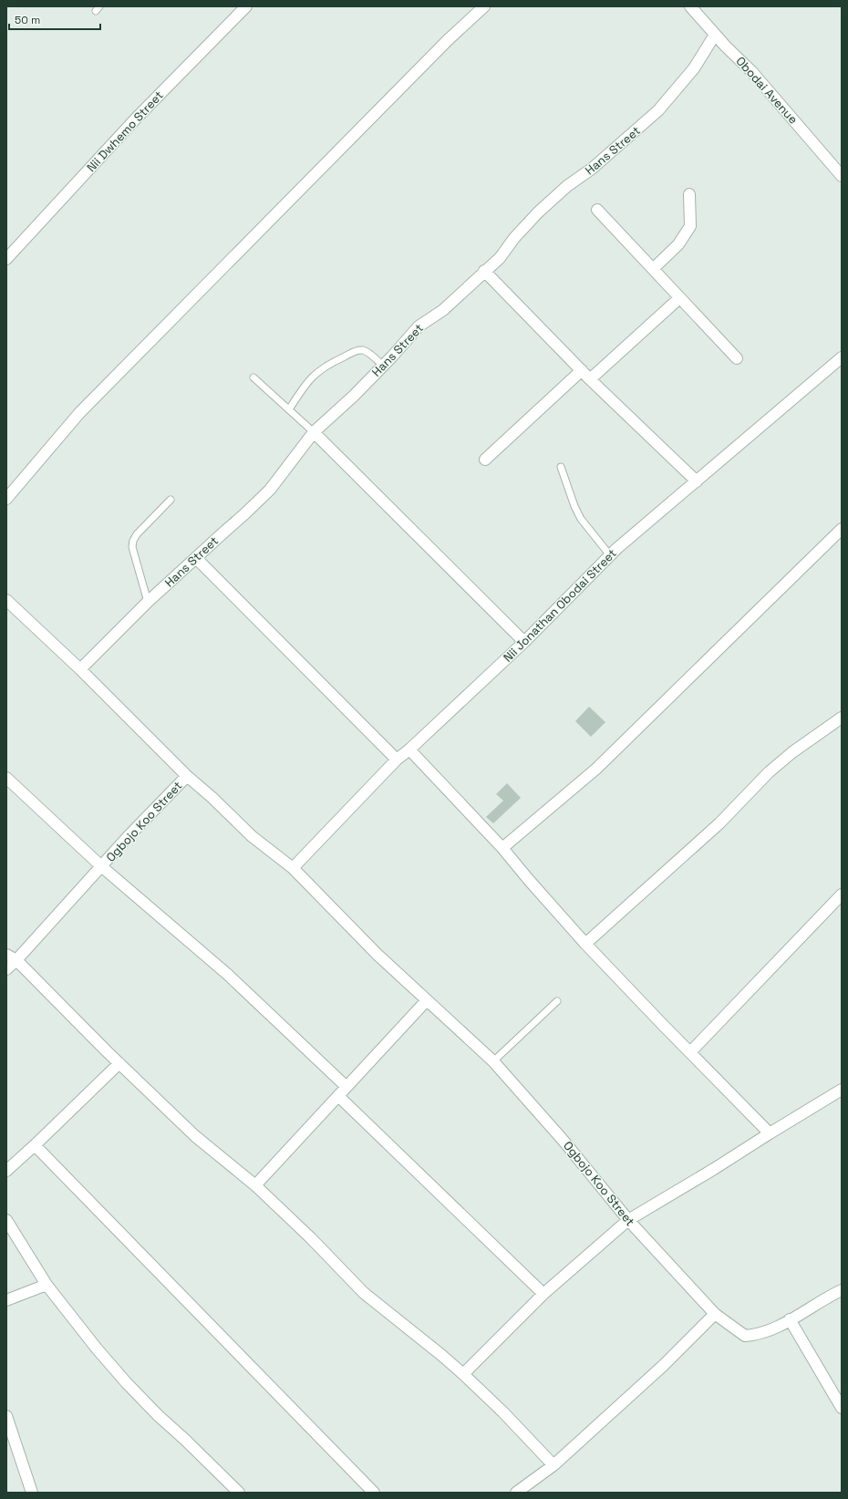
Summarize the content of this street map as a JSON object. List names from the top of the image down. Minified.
{"streets":{"street":["Obodai Avenue","Nii Dwhemo Street","Hans Street","Nii Jonathan Obodai Street","Ogbojo Koo Street"]},"crossings":[["Obodai Avenue","Hans Street"],["Nii Jonathan Obodai Street","Ogbojo Koo Street"]],"scale_bar":"50 m"}
